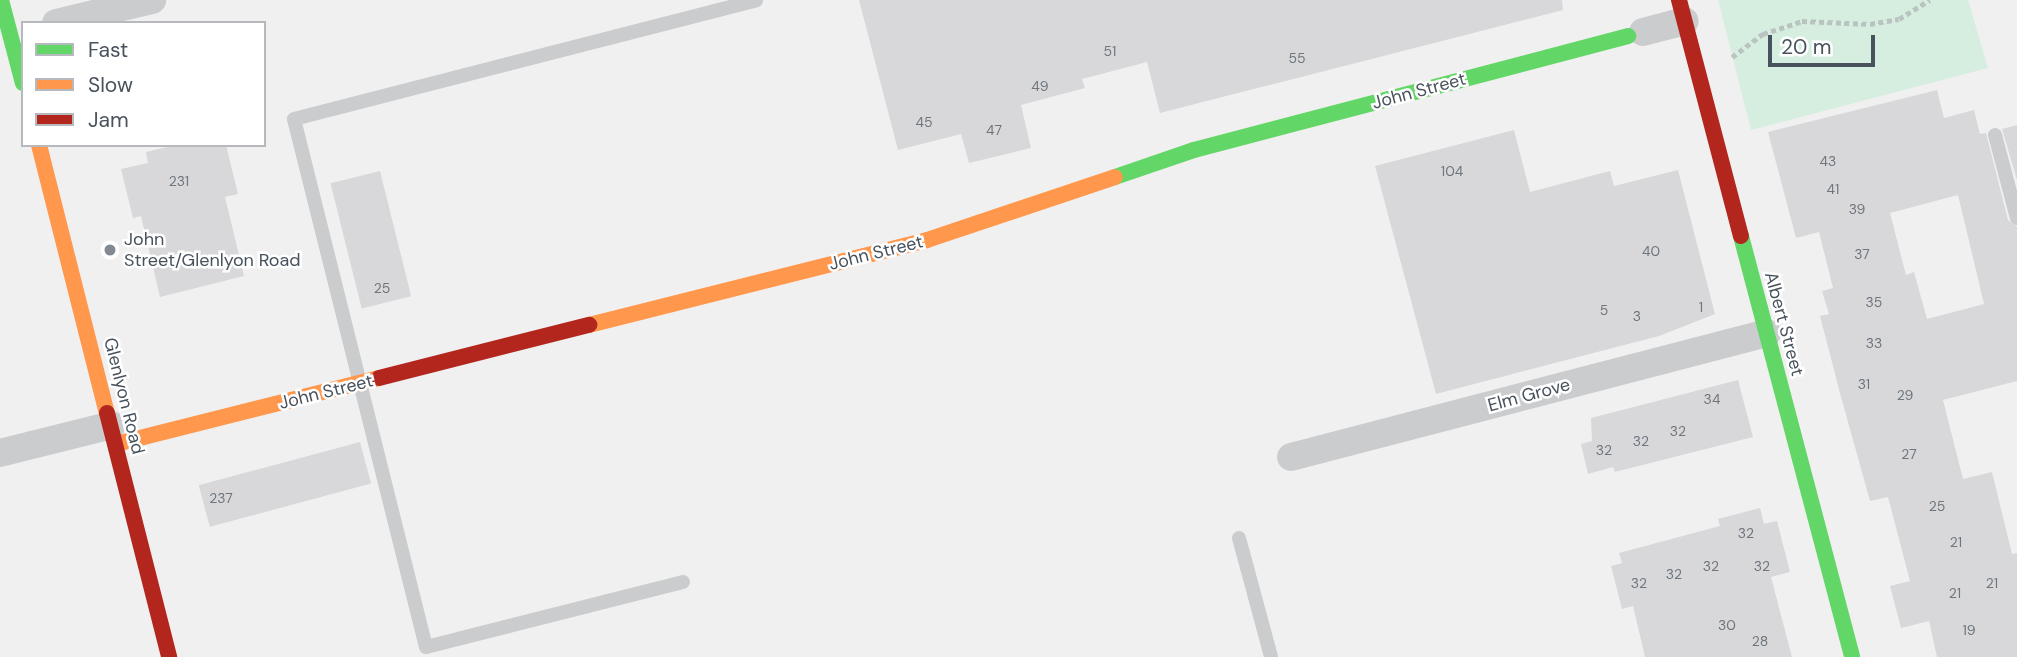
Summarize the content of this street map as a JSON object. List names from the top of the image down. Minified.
{"streets":{"street":["John Street","Albert Street","Elm Grove","Glenlyon Road"]},"crossings":[["John Street","Albert Street"],["John Street","Glenlyon Road"],["Albert Street","Elm Grove"]],"places":["John Street/Glenlyon Road"],"house_numbers":["51","55","49","45","47","43","104","231","41","39","40","37","25","35","1","5","3","33","31","29","34","32","32","32","27","237","25","32","21","32","32","32","32","21","21","30","19","28"],"legend":["Fast","Slow","Jam"],"scale_bar":"20 m"}
